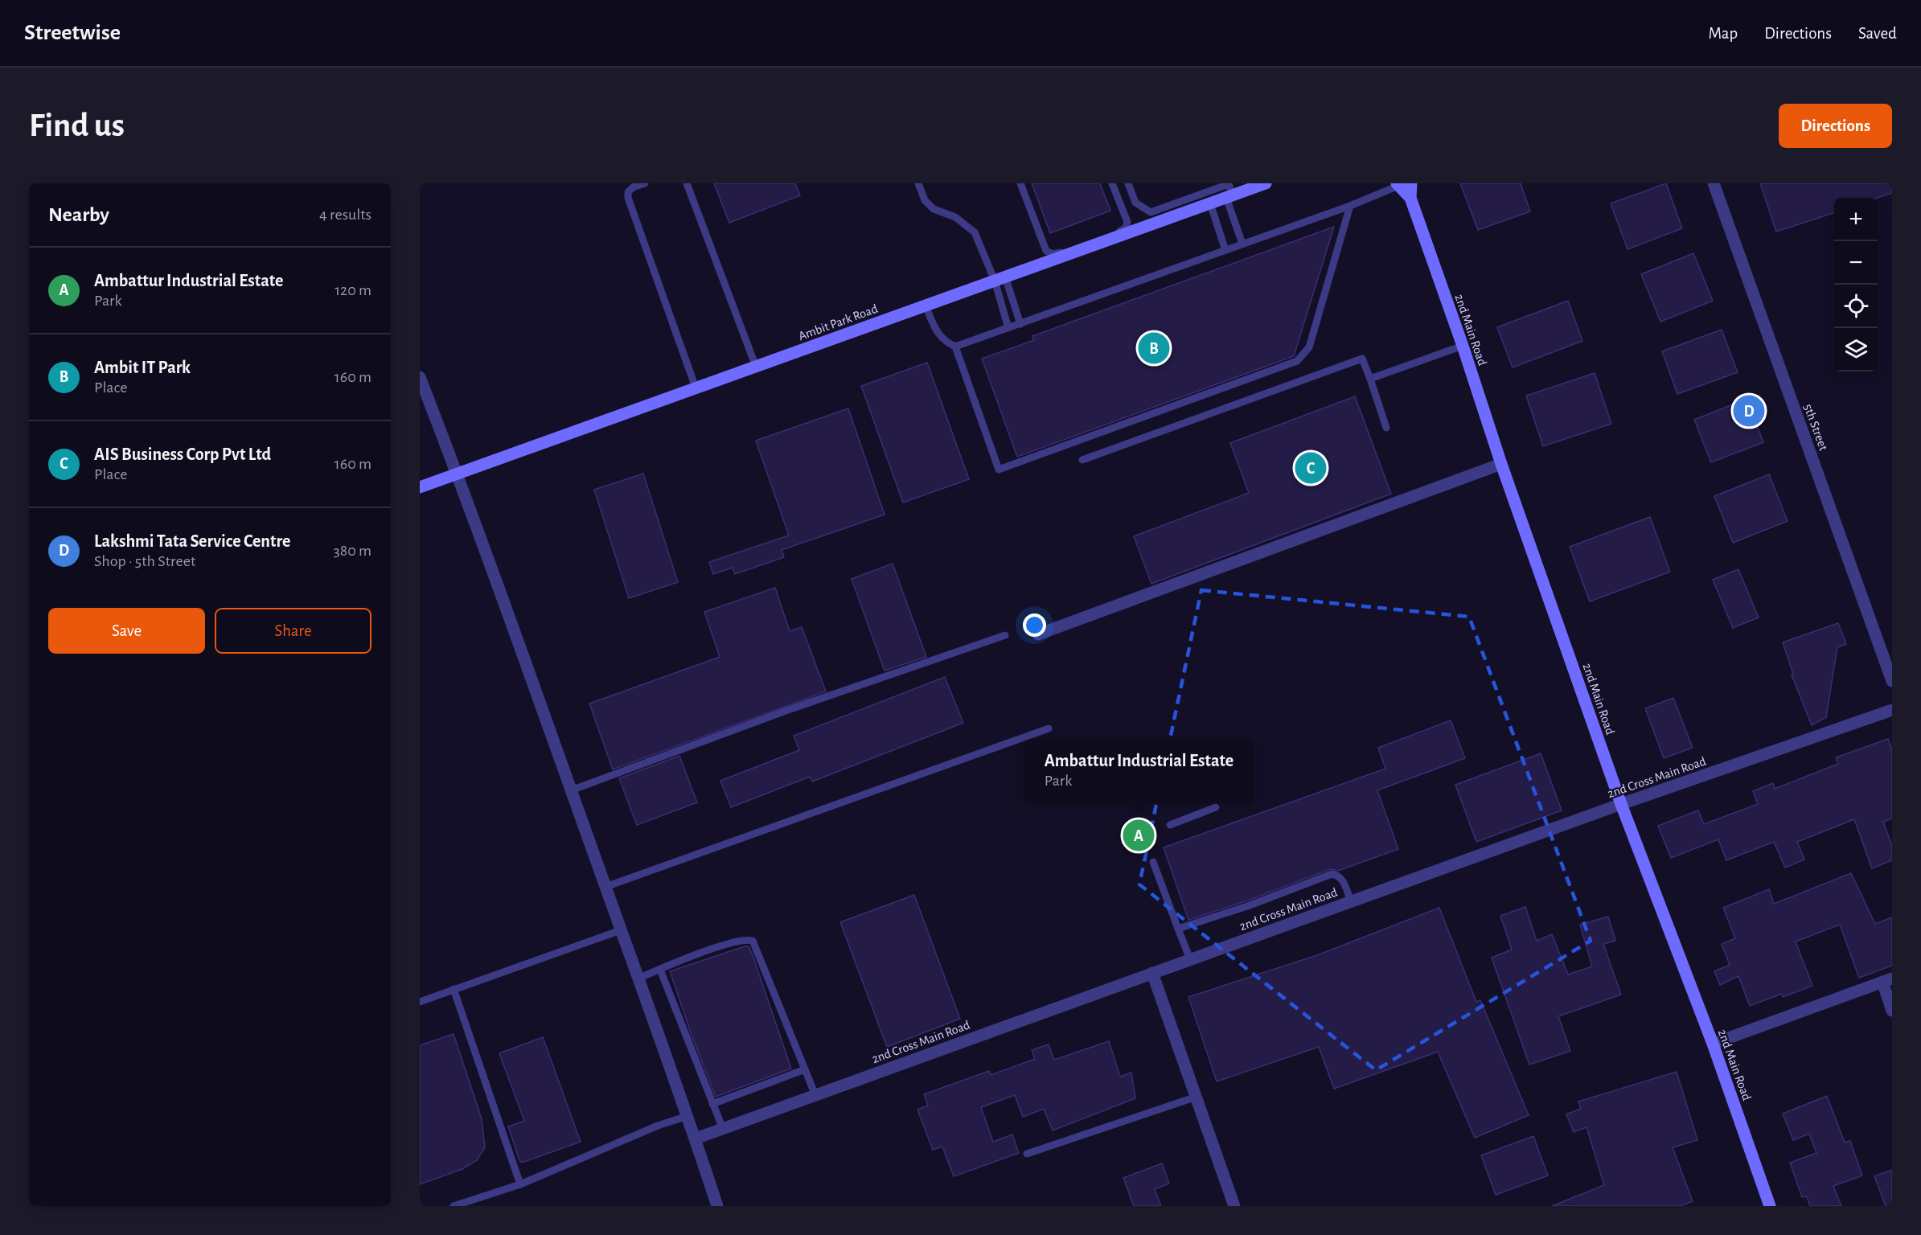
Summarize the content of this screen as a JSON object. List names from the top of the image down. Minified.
{"streets":{"main road":["Ambit Park Road","2nd Main Road"],"street":["5th Street","2nd Cross Main Road"]},"crossings":[["2nd Main Road","2nd Cross Main Road"]],"page":{"header":"Streetwise","nav":["Map","Directions","Saved"],"buttons":["Directions",["Save","Share"]],"title":"Find us","heading":["Nearby","4 results"],"map_buttons":["+","−"],"list":[{"mark":"A","name":"Ambattur Industrial Estate","note":"Park","value":"120 m"},{"mark":"B","name":"Ambit IT Park","note":"Place","value":"160 m"},{"mark":"C","name":"AIS Business Corp Pvt Ltd","note":"Place","value":"160 m"},{"mark":"D","name":"Lakshmi Tata Service Centre","note":"Shop · 5th Street","value":"380 m"}],"pins":["B","D","C","A"],"popup":["Ambattur Industrial Estate","Park"]}}
